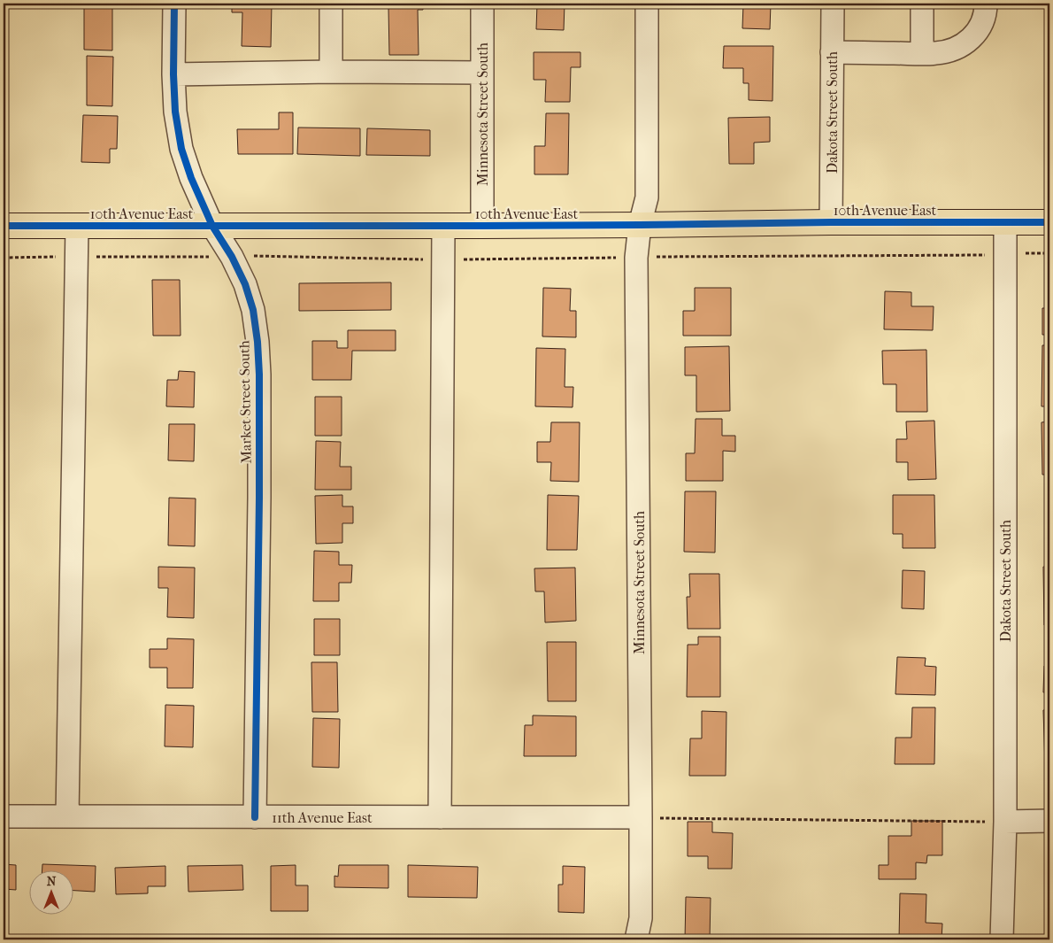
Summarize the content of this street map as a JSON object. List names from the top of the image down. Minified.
{"streets":{"main road":["10th Avenue East"],"street":["Dakota Street South","Minnesota Street South","Market Street South","11th Avenue East"]},"crossings":[["Dakota Street South","10th Avenue East"],["Minnesota Street South","10th Avenue East"],["Minnesota Street South","11th Avenue East"],["10th Avenue East","Market Street South"],["Market Street South","11th Avenue East"]],"north":"top"}
